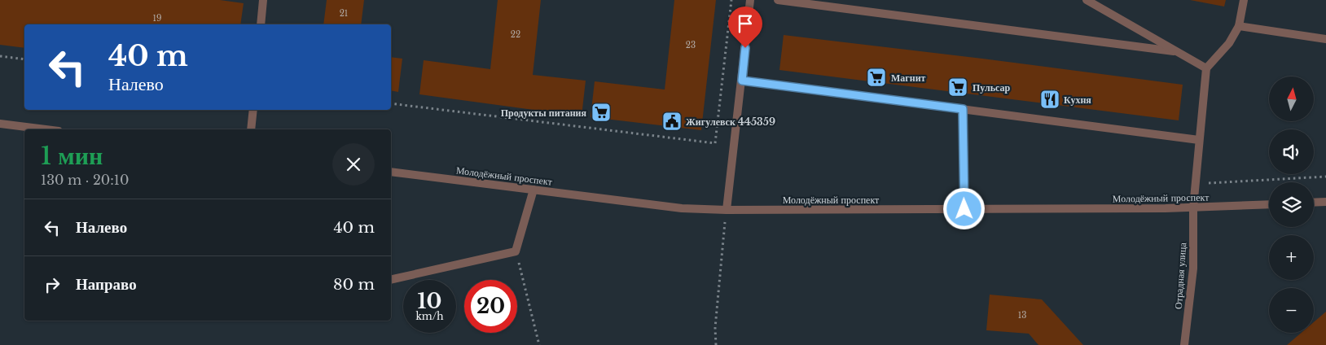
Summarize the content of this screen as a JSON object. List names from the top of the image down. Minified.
{"streets":{"street":["Молодёжный проспект","Отрадная улица"]},"crossings":[["Молодёжный проспект","Отрадная улица"]],"places":{"supermarket":["Магнит","Пульсар","Продукты питания"],"restaurant":["Кухня"],"public building":["Жигулевск 445359"]},"house_numbers":["21","19","22","23","13"],"north":"top","page":{"turn":["40 m","Налево"],"map_buttons":["+","−"],"heading":["1 мин","130 m · 20:10"],"list":[{"name":"Налево","value":"40 m"},{"name":"Направо","value":"80 m"}],"speed":"10 km/h","limit":"20"}}
